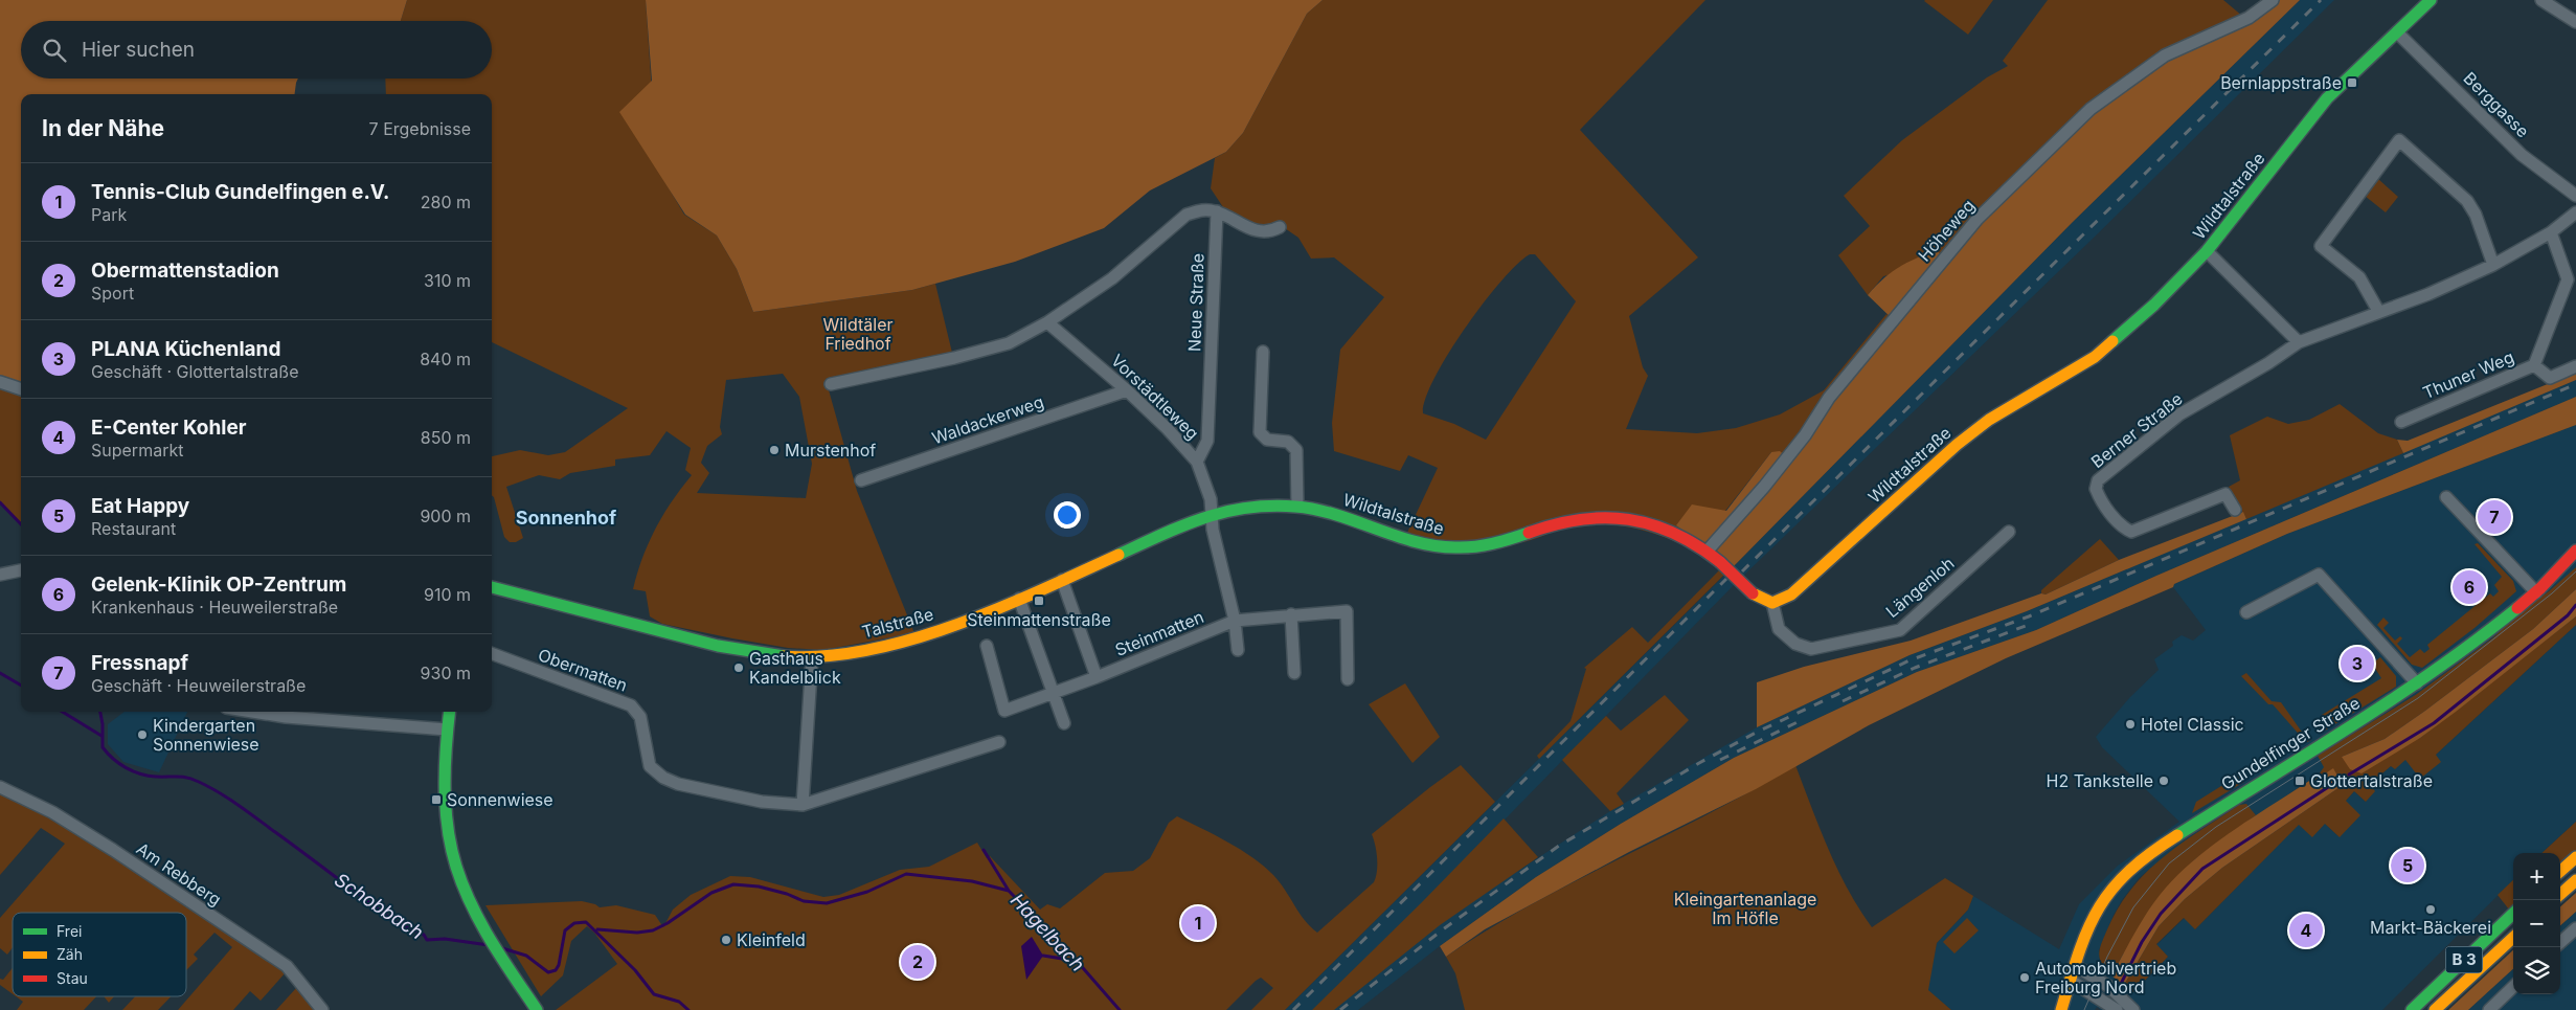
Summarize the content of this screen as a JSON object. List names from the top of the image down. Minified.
{"streets":{"main road":["Wildtalstraße","Talstraße","Gundelfinger Straße","B 3"],"street":["Berggasse","Höheweg","Neue Straße","Thuner Weg","Vorstädtleweg","Waldackerweg","Berner Straße","Längenloh","Steinmatten","Obermatten","Am Rebberg"]},"crossings":[["Berggasse","Wildtalstraße"],["Wildtalstraße","Höheweg"],["Wildtalstraße","Längenloh"],["Wildtalstraße","Talstraße"],["Neue Straße","Vorstädtleweg"],["Thuner Weg","Berner Straße"],["Vorstädtleweg","Waldackerweg"],["Vorstädtleweg","Talstraße"]],"districts":["Sonnenhof"],"water":["Schobbach","Hagelbach"],"parks":["Wildtäler Friedhof","Kleingartenanlage Im Höfle"],"places":{"transit":["Bernlappstraße","Steinmattenstraße","Glottertalstraße","Sonnenwiese"],"other":["Murstenhof","Gasthaus Kandelblick","Hotel Classic","Kindergarten Sonnenwiese","H2 Tankstelle","Markt-Bäckerei","Kleinfeld","Automobilvertrieb Freiburg Nord"]},"legend":["Frei","Zäh","Stau"],"page":{"search":"Hier suchen","heading":["In der Nähe","7 Ergebnisse"],"list":[{"mark":"1","name":"Tennis-Club Gundelfingen e.V.","note":"Park","value":"280 m"},{"mark":"2","name":"Obermattenstadion","note":"Sport","value":"310 m"},{"mark":"3","name":"PLANA Küchenland","note":"Geschäft · Glottertalstraße","value":"840 m"},{"mark":"4","name":"E-Center Kohler","note":"Supermarkt","value":"850 m"},{"mark":"5","name":"Eat Happy","note":"Restaurant","value":"900 m"},{"mark":"6","name":"Gelenk-Klinik OP-Zentrum","note":"Krankenhaus · Heuweilerstraße","value":"910 m"},{"mark":"7","name":"Fressnapf","note":"Geschäft · Heuweilerstraße","value":"930 m"}],"pins":["7","6","3","5","1","4","2"],"map_buttons":["+","−"]}}
